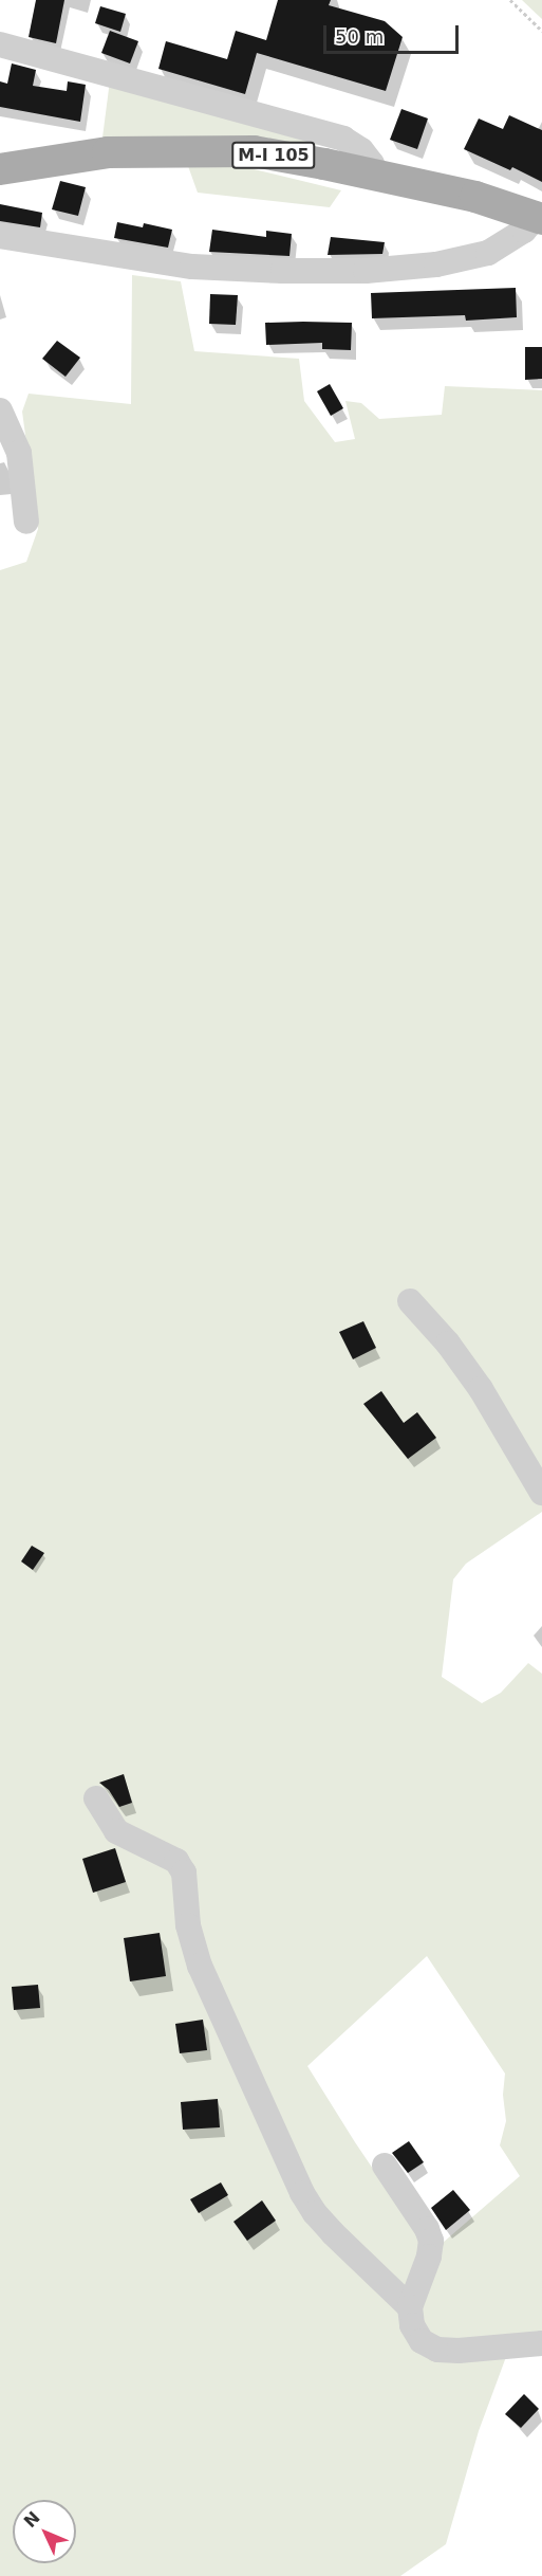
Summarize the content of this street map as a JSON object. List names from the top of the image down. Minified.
{"streets":{"main road":["M-I 105"]},"scale_bar":"50 m","north":"top left"}
